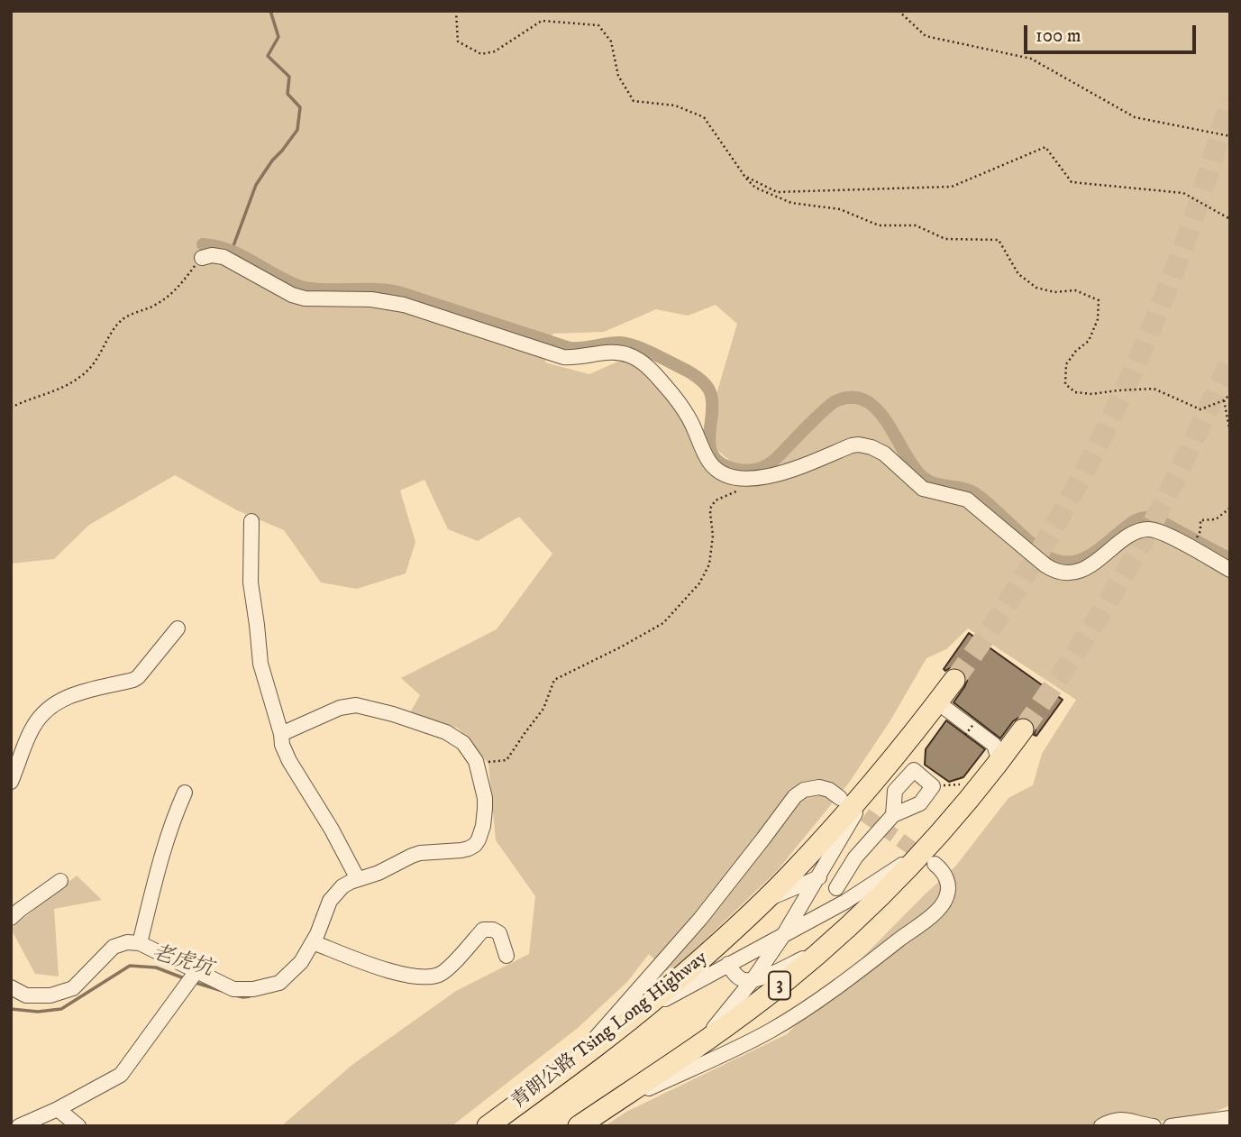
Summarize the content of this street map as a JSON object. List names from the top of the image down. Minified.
{"streets":{"highway":["3","青朗公路 Tsing Long Highway"]},"water":["老虎坑"],"scale_bar":"100 m"}
